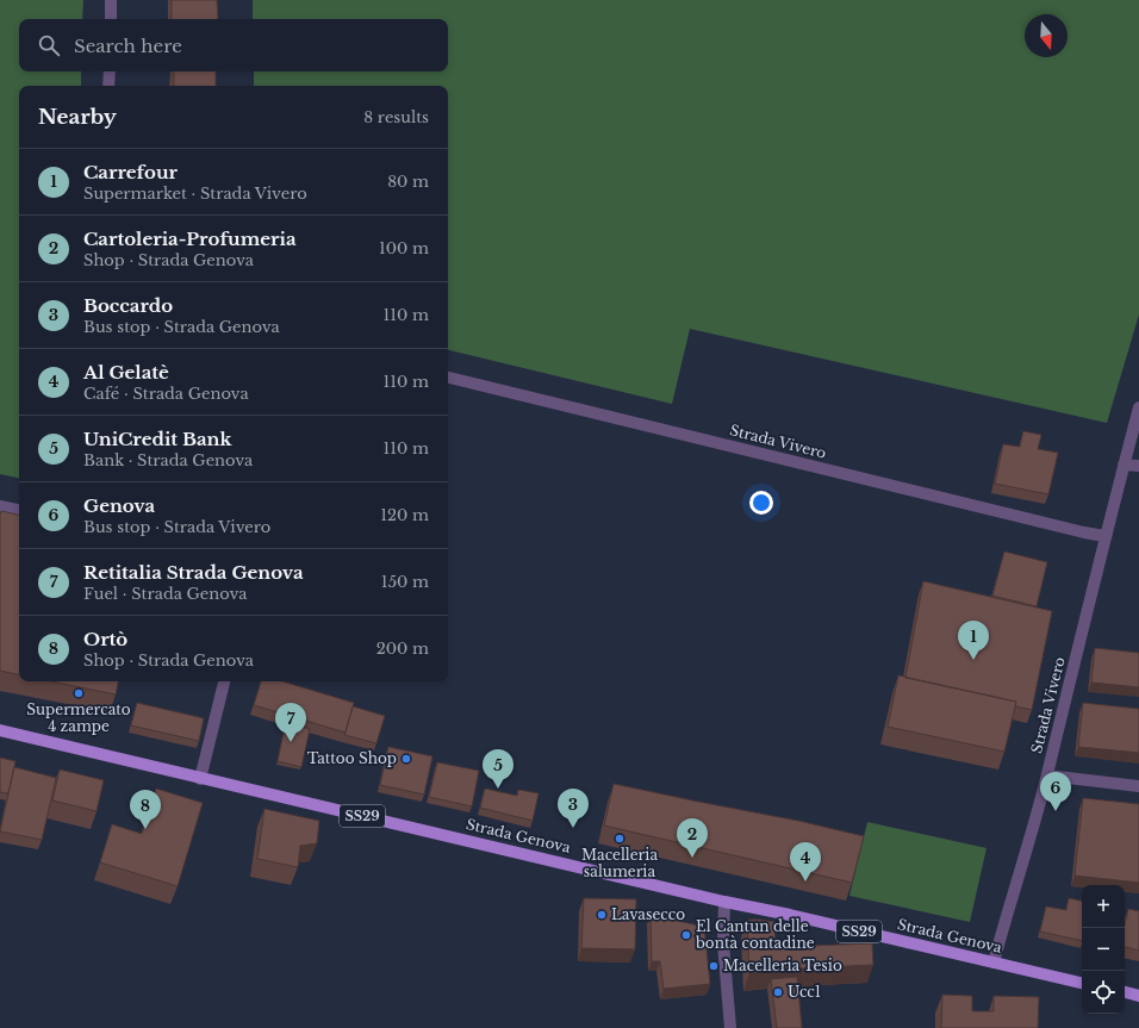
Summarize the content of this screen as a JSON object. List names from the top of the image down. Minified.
{"streets":{"main road":["SS29","Strada Genova"],"street":["Strada Vivero"]},"crossings":[["Strada Vivero","Strada Genova"]],"places":["Supermercato 4 zampe","Tattoo Shop","Macelleria salumeria","Lavasecco","El Cantun delle bontà contadine","Macelleria Tesio","Ucc1"],"north":"bottom","page":{"search":"Search here","heading":["Nearby","8 results"],"list":[{"mark":"1","name":"Carrefour","note":"Supermarket · Strada Vivero","value":"80 m"},{"mark":"2","name":"Cartoleria-Profumeria","note":"Shop · Strada Genova","value":"100 m"},{"mark":"3","name":"Boccardo","note":"Bus stop · Strada Genova","value":"110 m"},{"mark":"4","name":"Al Gelatè","note":"Café · Strada Genova","value":"110 m"},{"mark":"5","name":"UniCredit Bank","note":"Bank · Strada Genova","value":"110 m"},{"mark":"6","name":"Genova","note":"Bus stop · Strada Vivero","value":"120 m"},{"mark":"7","name":"Retitalia Strada Genova","note":"Fuel · Strada Genova","value":"150 m"},{"mark":"8","name":"Ortò","note":"Shop · Strada Genova","value":"200 m"}],"pins":["1","7","5","6","3","8","2","4"],"map_buttons":["+","−"]}}
